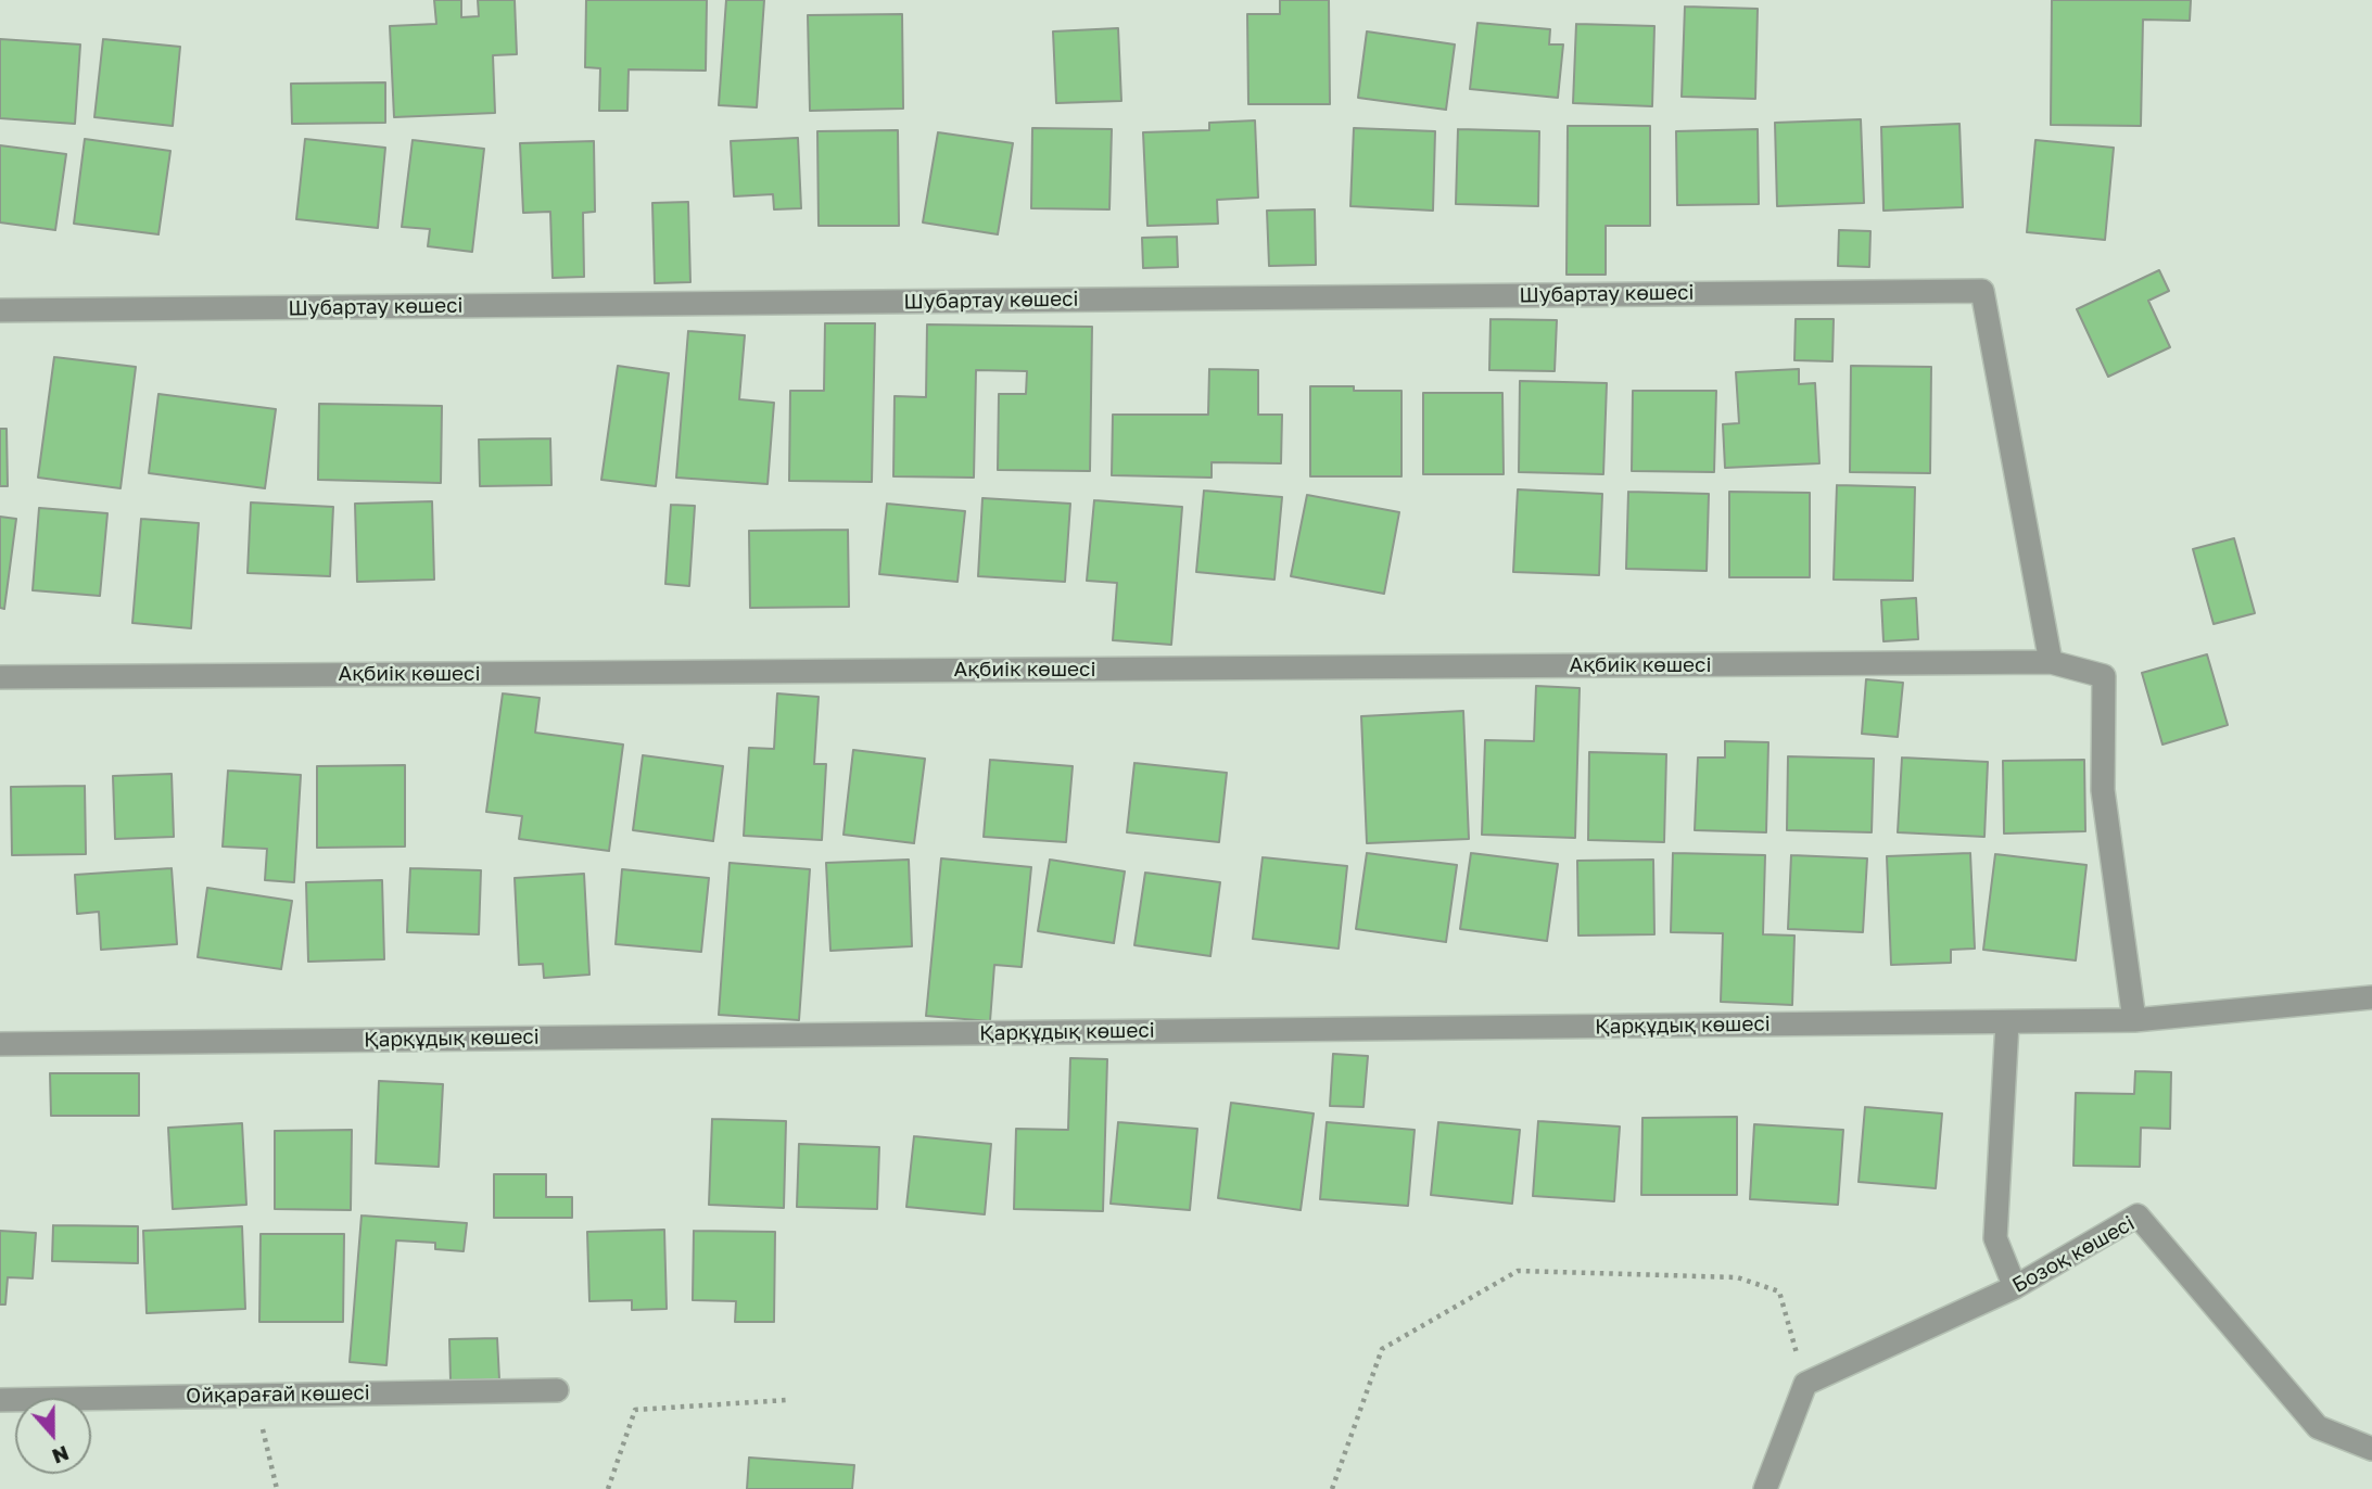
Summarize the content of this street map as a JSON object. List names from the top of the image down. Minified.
{"streets":{"street":["Шубартау көшесі","Ақбиік көшесі","Қарқұдық көшесі","Бозоқ көшесі","Ойқарағай көшесі"]},"crossings":[["Шубартау көшесі","Ақбиік көшесі"],["Ақбиік көшесі","Қарқұдық көшесі"]],"north":"bottom"}
